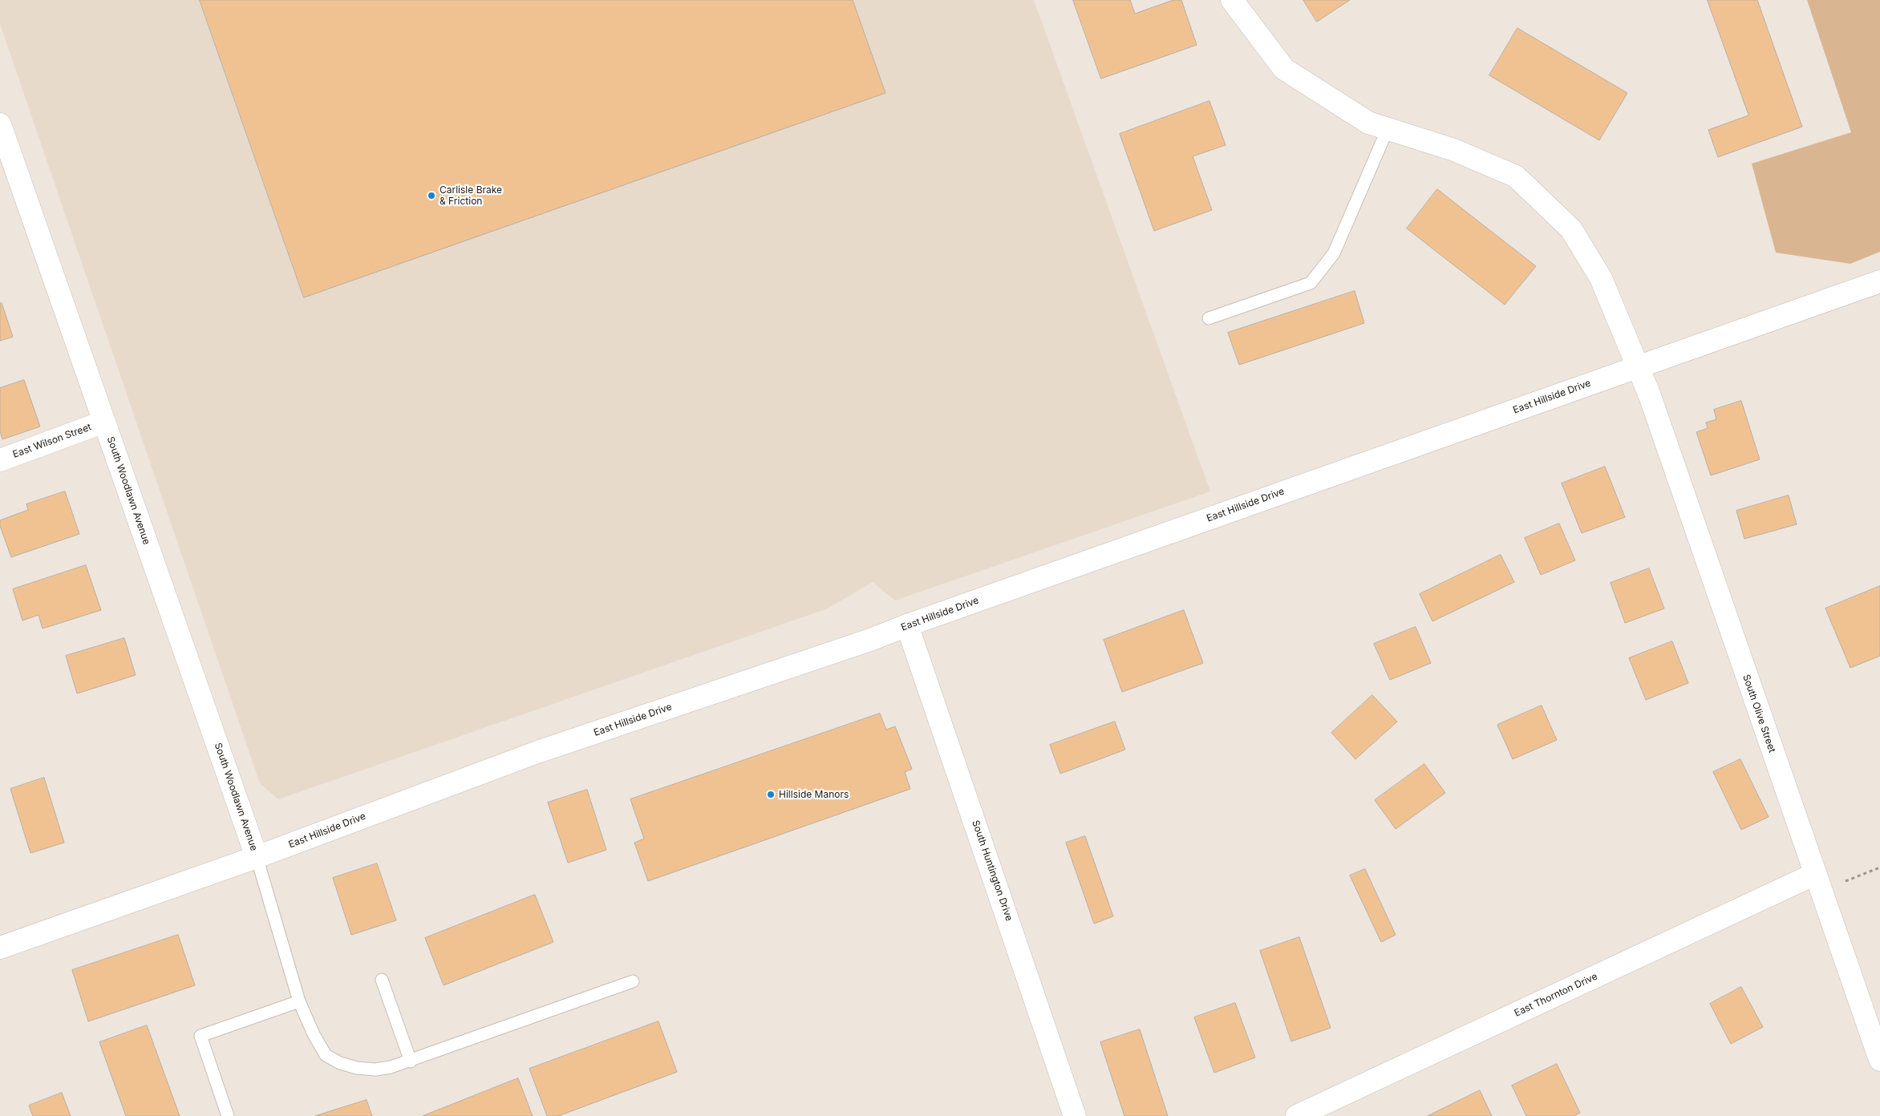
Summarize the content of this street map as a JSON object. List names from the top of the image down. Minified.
{"streets":{"street":["East Hillside Drive","East Wilson Street","South Woodlawn Avenue","South Olive Street","South Huntington Drive","East Thornton Drive"]},"crossings":[["East Hillside Drive","South Woodlawn Avenue"],["East Hillside Drive","South Olive Street"],["East Hillside Drive","South Huntington Drive"],["East Wilson Street","South Woodlawn Avenue"],["South Olive Street","East Thornton Drive"]],"places":["Carlisle Brake & Friction","Hillside Manors"]}
